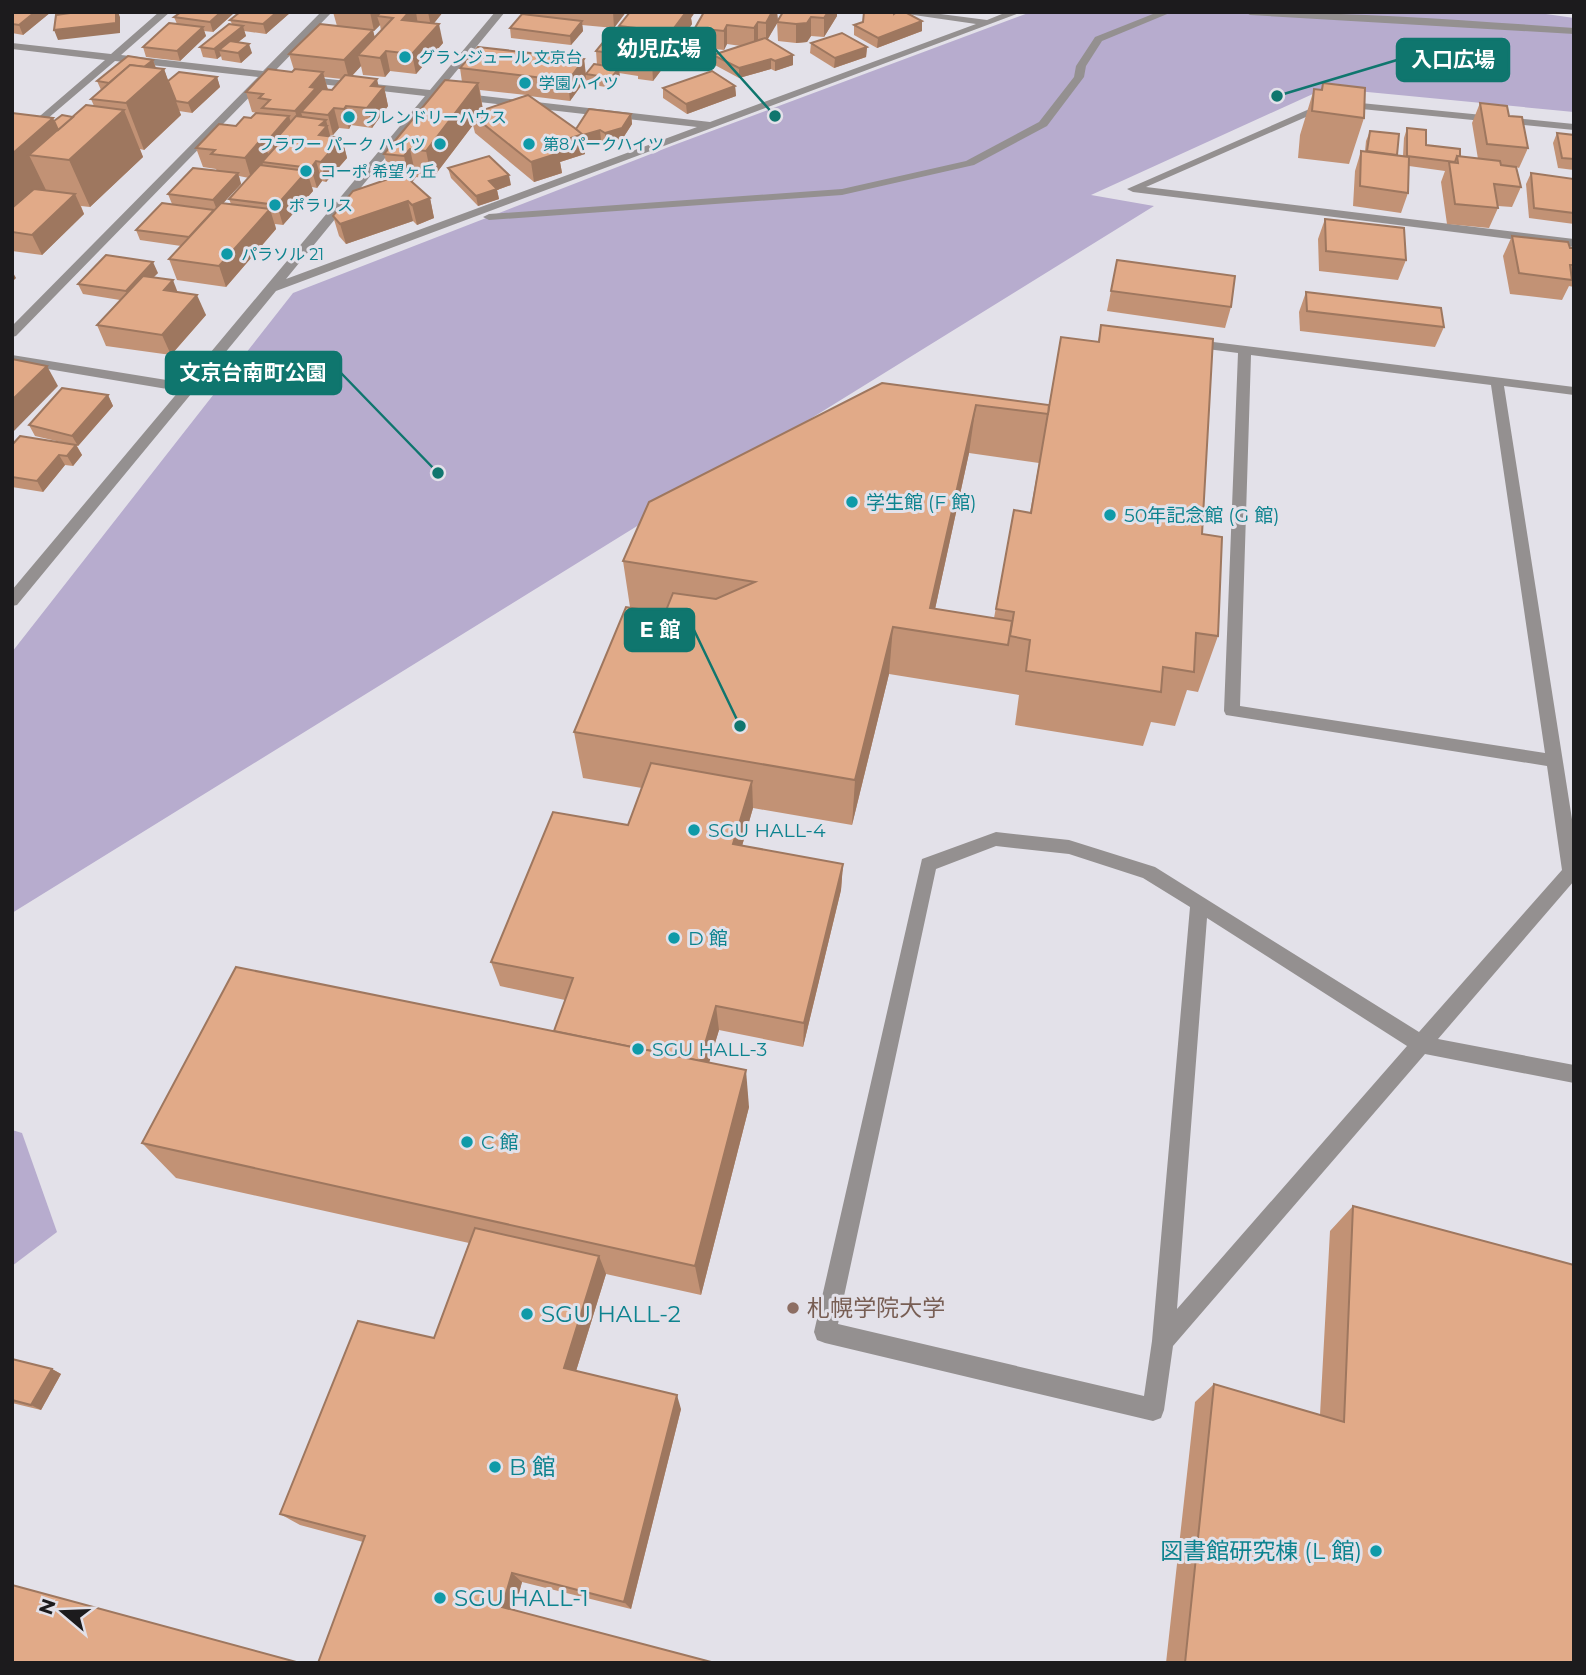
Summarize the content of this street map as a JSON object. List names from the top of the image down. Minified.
{"places":["グランジュール 文京台","学園ハイツ","入口広場","幼児広場","フレンドリーハウス","フラワー パーク ハイツ","第8パークハイツ","コーポ 希望ヶ丘","ポラリス","パラソル 21","文京台南町公園","学生館 (F 館)","50年記念館 (G 館)","E 館","SGU HALL-4","D 館","SGU HALL-3","C 館","札幌学院大学","SGU HALL-2","B 館","図書館研究棟 (L 館)","SGU HALL-1"],"north":"left"}
